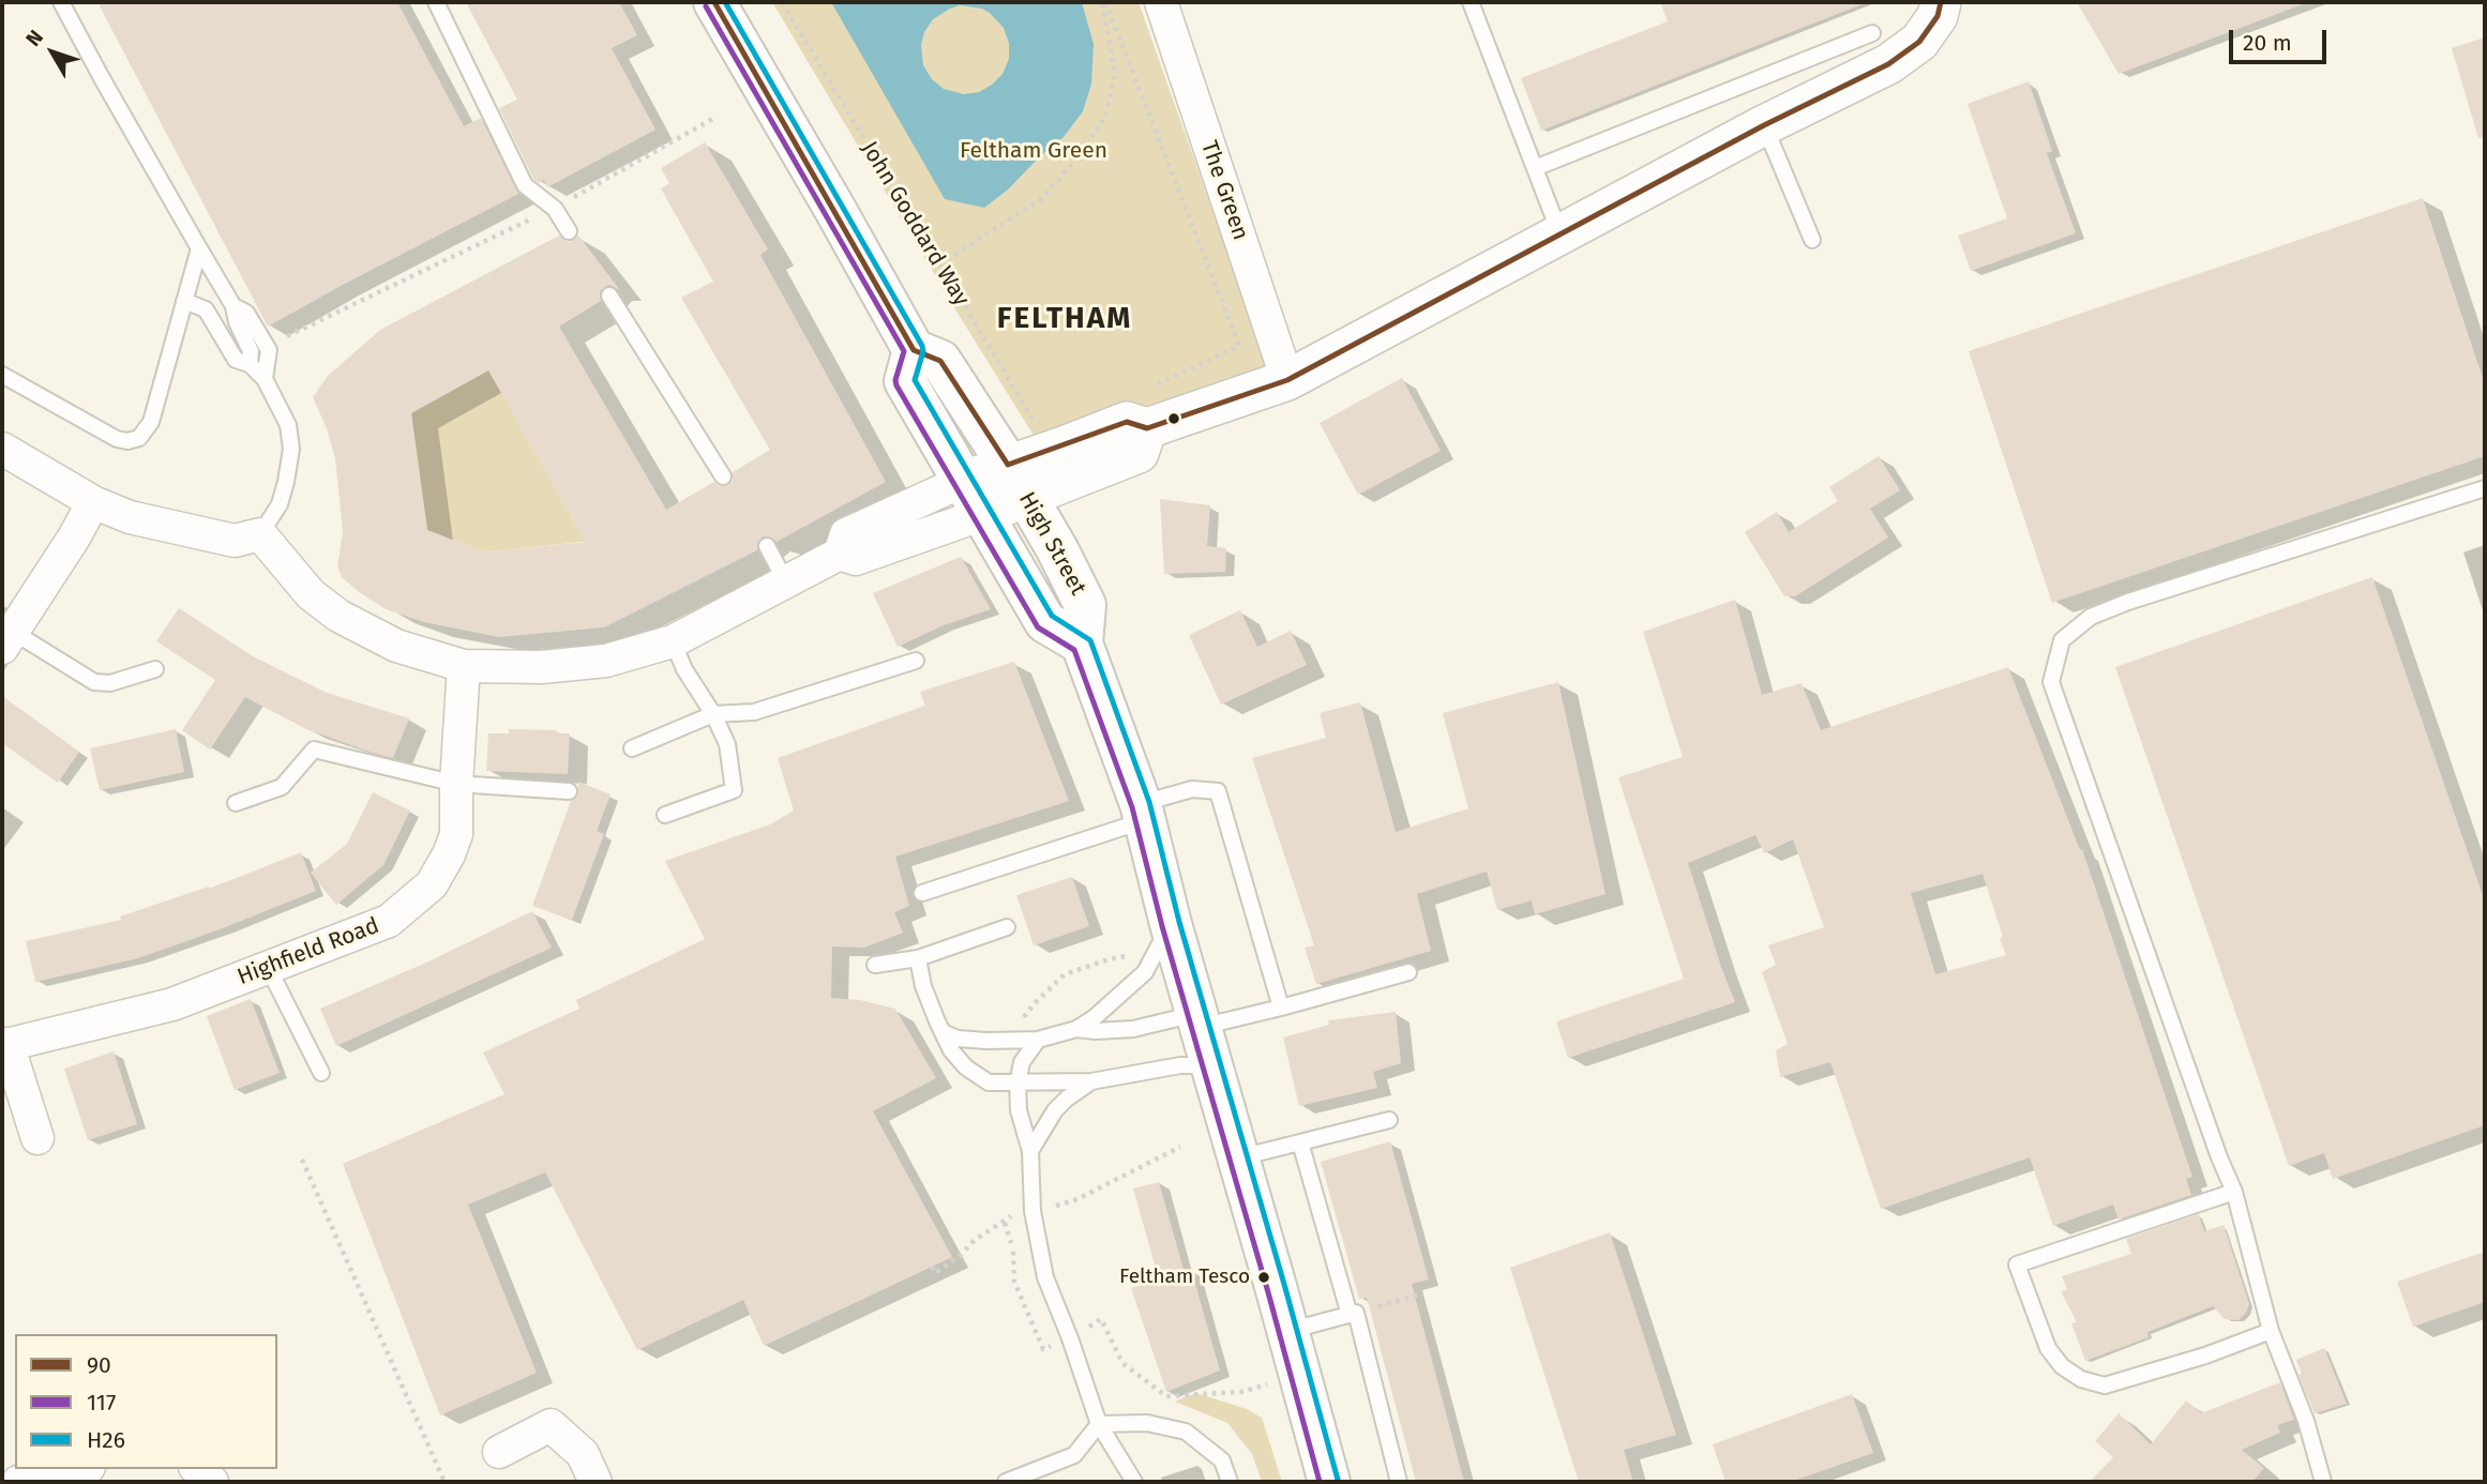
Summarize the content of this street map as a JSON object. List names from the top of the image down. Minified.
{"streets":{"main road":["High Street"],"street":["The Green","Highfield Road"],"path":["John Goddard Way"]},"districts":["FELTHAM"],"parks":["Feltham Green"],"places":["Feltham Tesco"],"lines":["transit line 90","transit line H26","transit line 117"],"legend":["90","117","H26"],"scale_bar":"20 m","north":"top left"}
